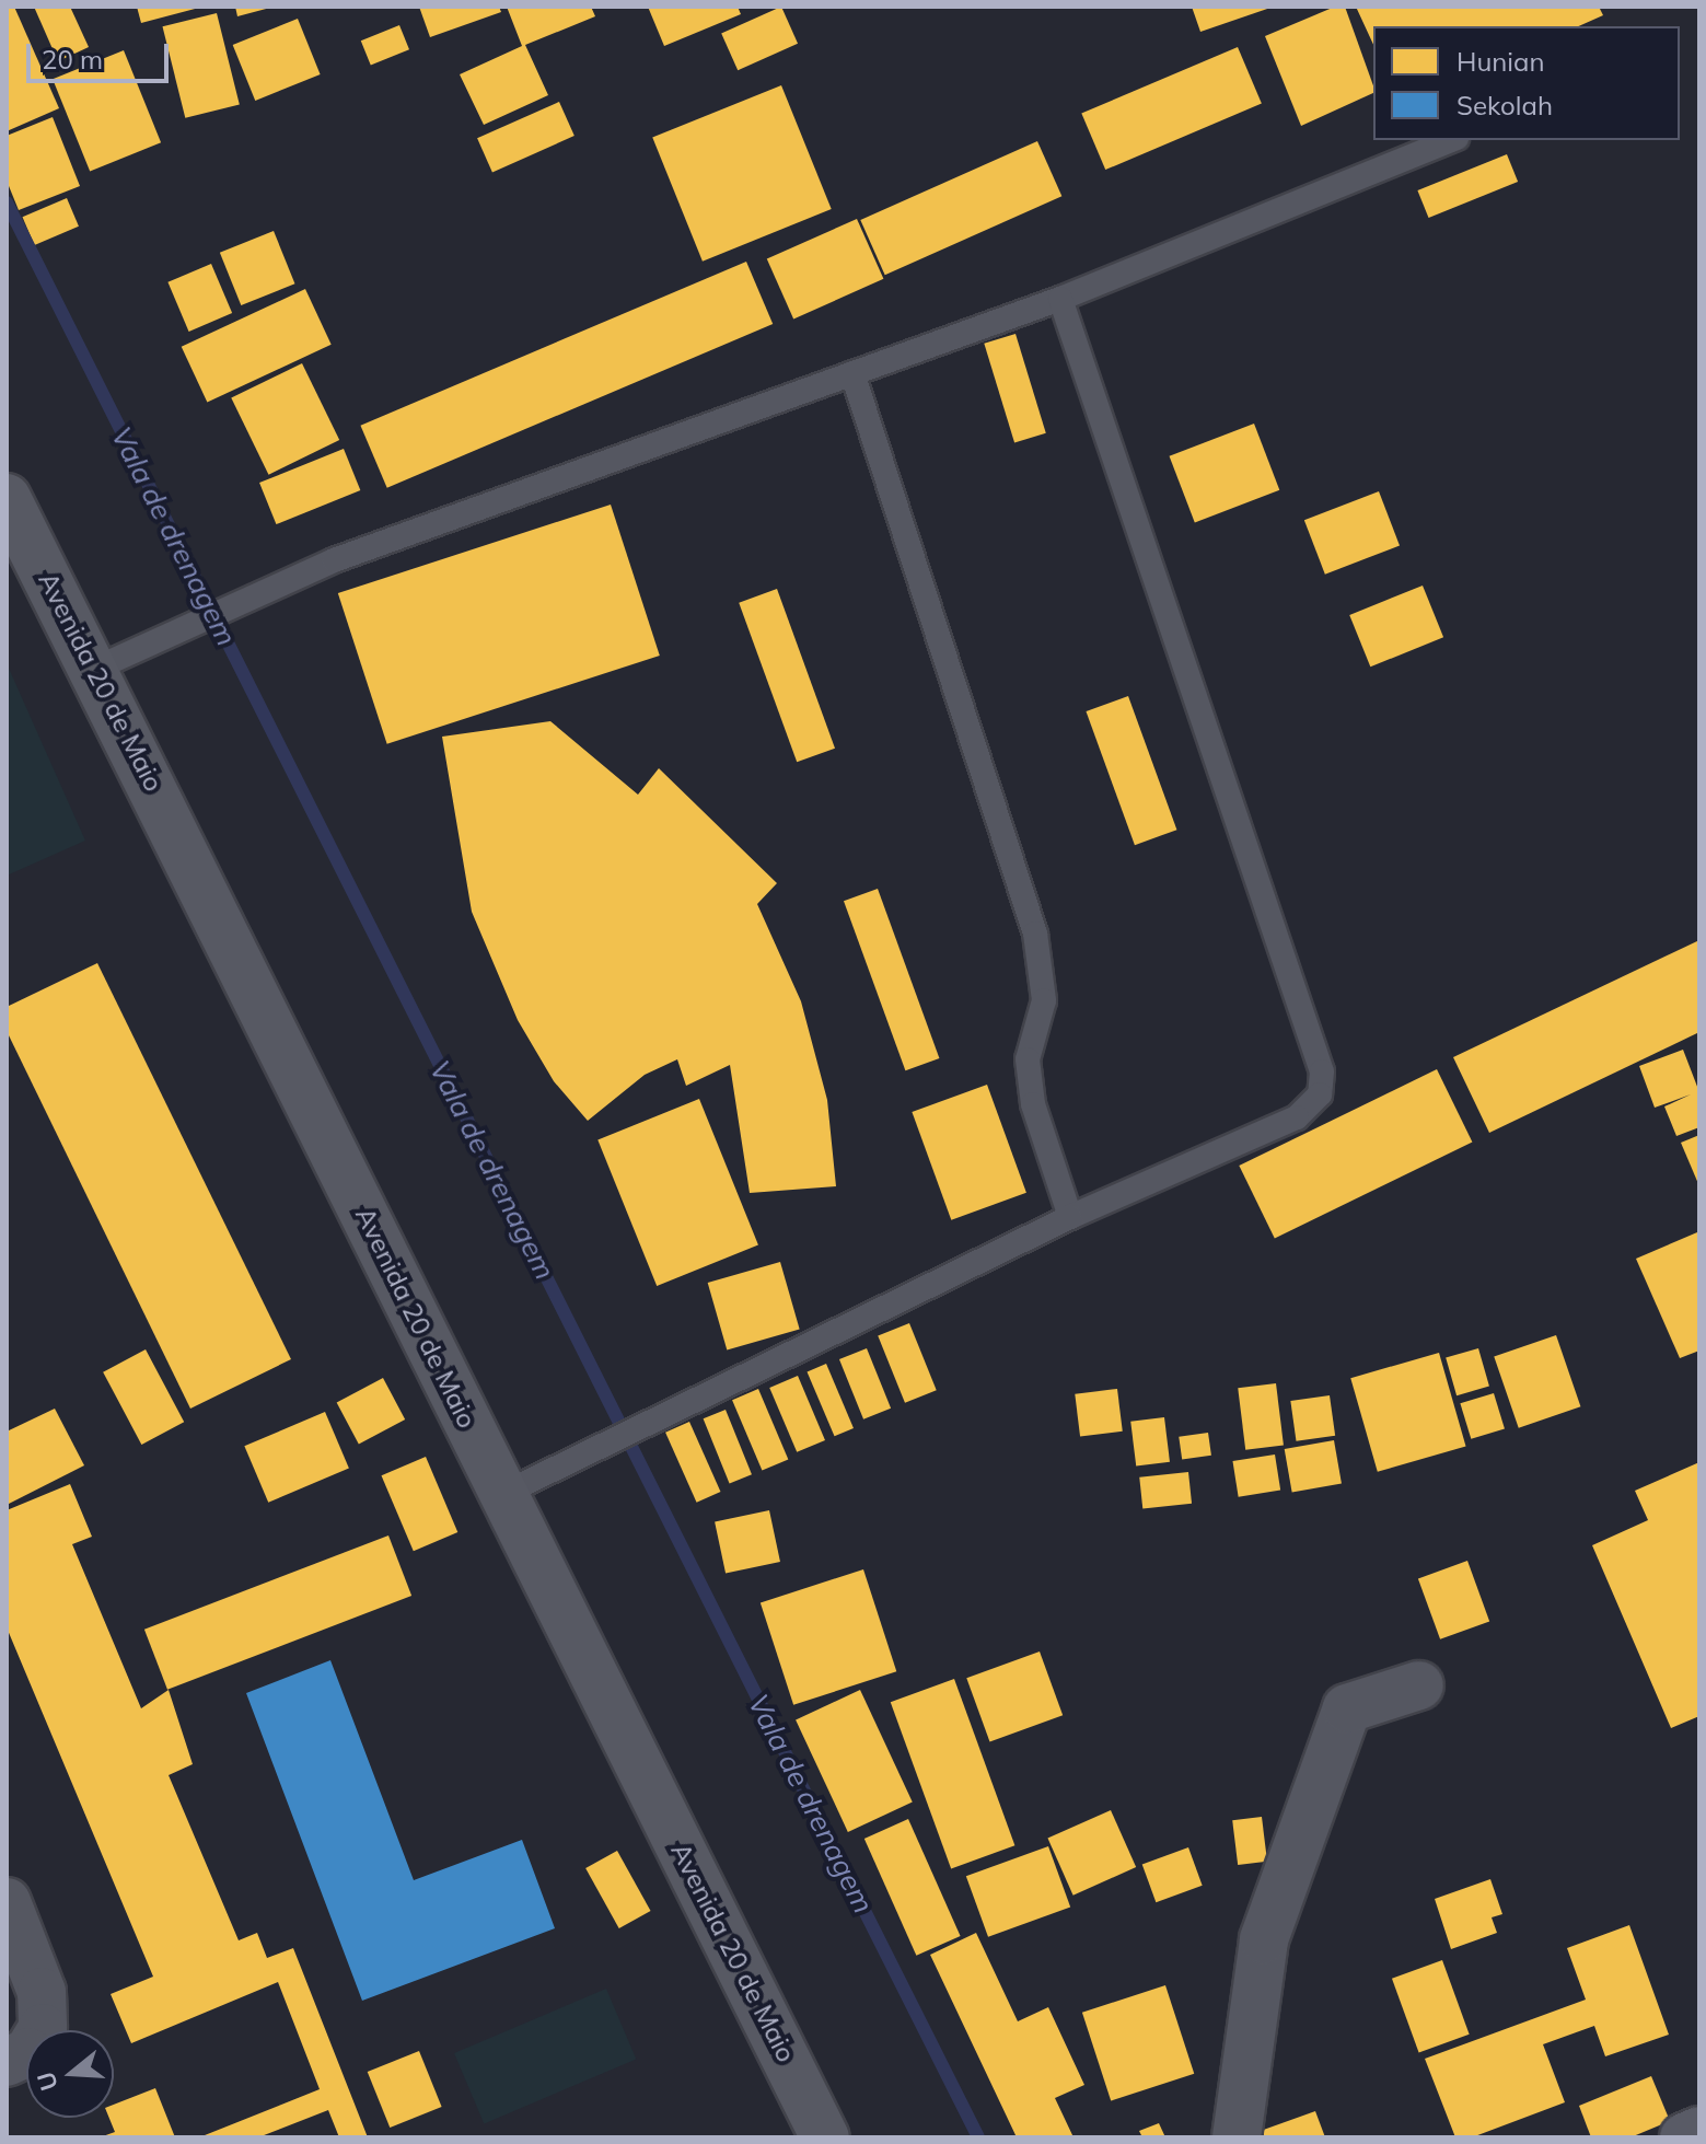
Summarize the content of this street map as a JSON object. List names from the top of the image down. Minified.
{"streets":{"main road":["Avenida 20 de Maio"]},"water":["Vala de drenagem"],"legend":["Hunian","Sekolah"],"scale_bar":"20 m","north":"left"}
